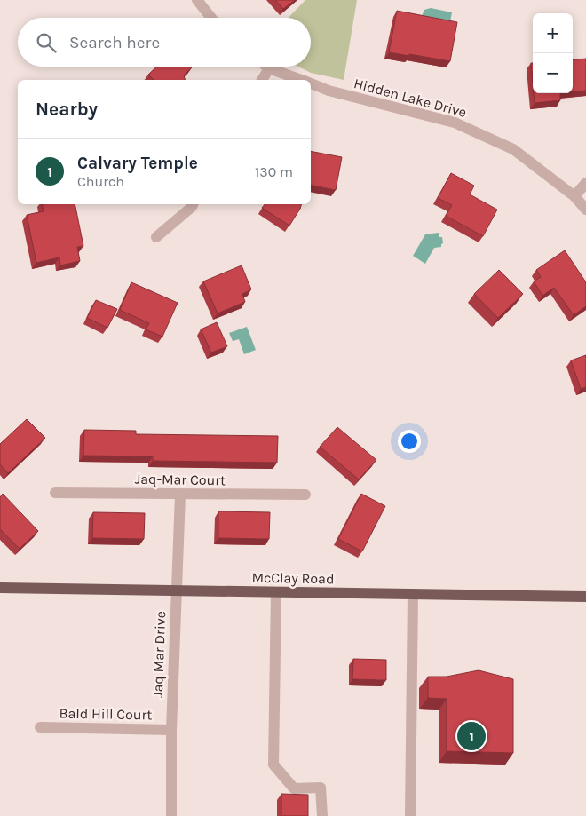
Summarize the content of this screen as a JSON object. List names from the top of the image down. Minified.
{"streets":{"main road":["McClay Road"],"street":["Hidden Lake Drive","Jaq-Mar Court","Jaq Mar Drive","Bald Hill Court"]},"crossings":[["Jaq-Mar Court","Jaq Mar Drive"],["McClay Road","Jaq Mar Drive"],["Jaq Mar Drive","Bald Hill Court"]],"page":{"map_buttons":["+","−"],"search":"Search here","heading":"Nearby","list":[{"mark":"1","name":"Calvary Temple","note":"Church","value":"130 m"}],"pins":"1"}}
